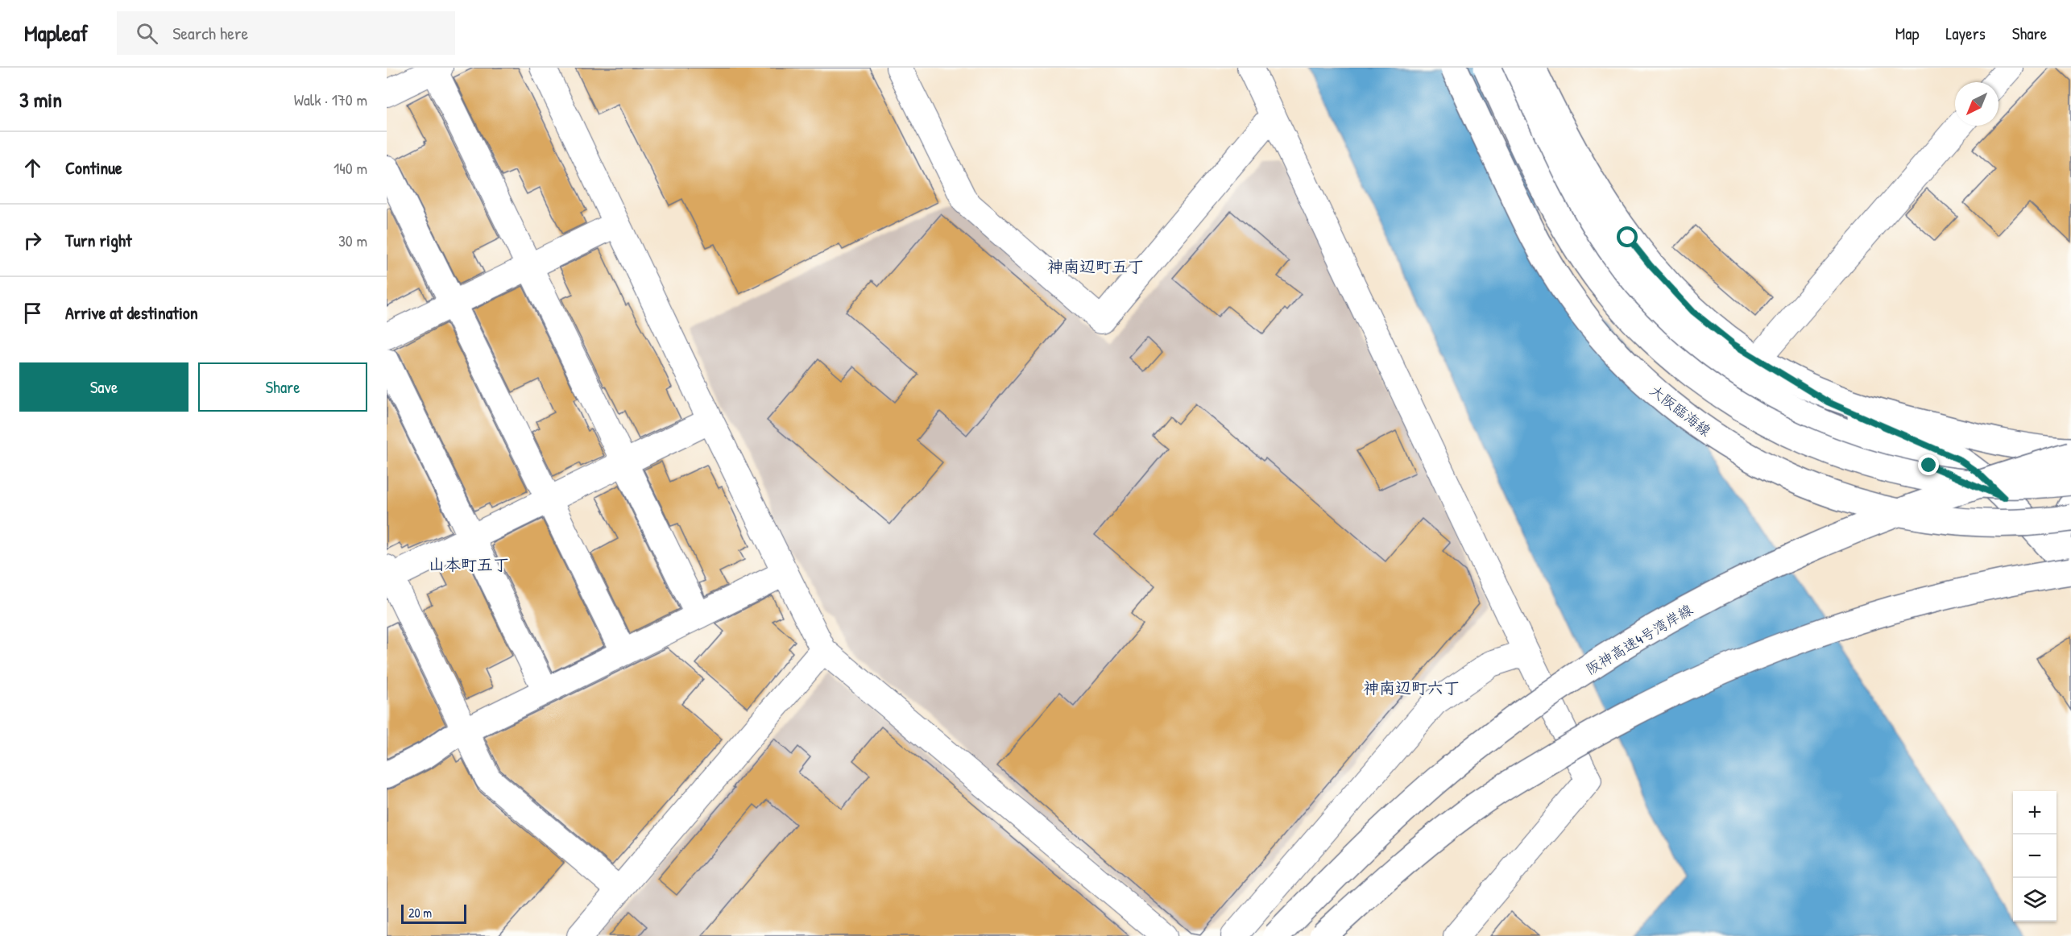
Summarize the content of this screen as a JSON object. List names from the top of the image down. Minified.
{"streets":{"main road":["大阪臨海線","阪神高速4号湾岸線"]},"districts":["神南辺町五丁","山本町五丁","神南辺町六丁"],"scale_bar":"20 m","north":"bottom left","page":{"header":"Mapleaf","search":"Search here","nav":["Map","Layers","Share"],"heading":["3 min","Walk · 170 m"],"list":[["Continue","140 m"],["Turn right","30 m"],"Arrive at destination"],"buttons":["Save","Share"],"map_buttons":["+","−"],"scale":"20 m"}}
